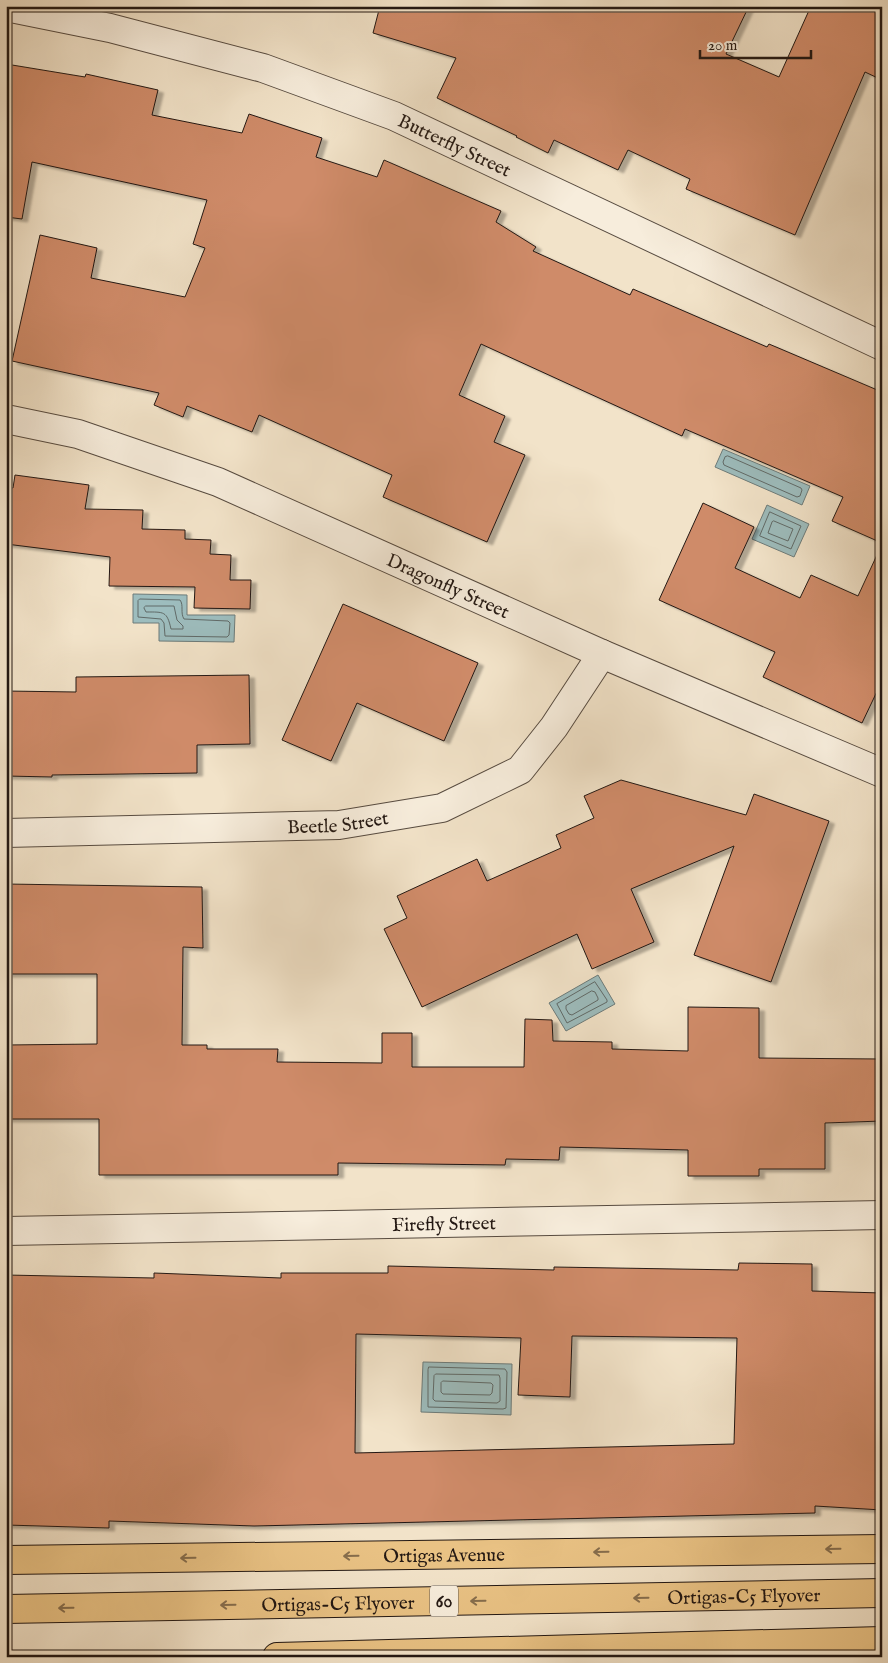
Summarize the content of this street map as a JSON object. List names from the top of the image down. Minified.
{"streets":{"main road":["Ortigas Avenue","Ortigas-C5 Flyover","60"],"street":["Butterfly Street","Dragonfly Street","Beetle Street","Firefly Street"]},"crossings":[["Dragonfly Street","Beetle Street"]],"scale_bar":"20 m"}
